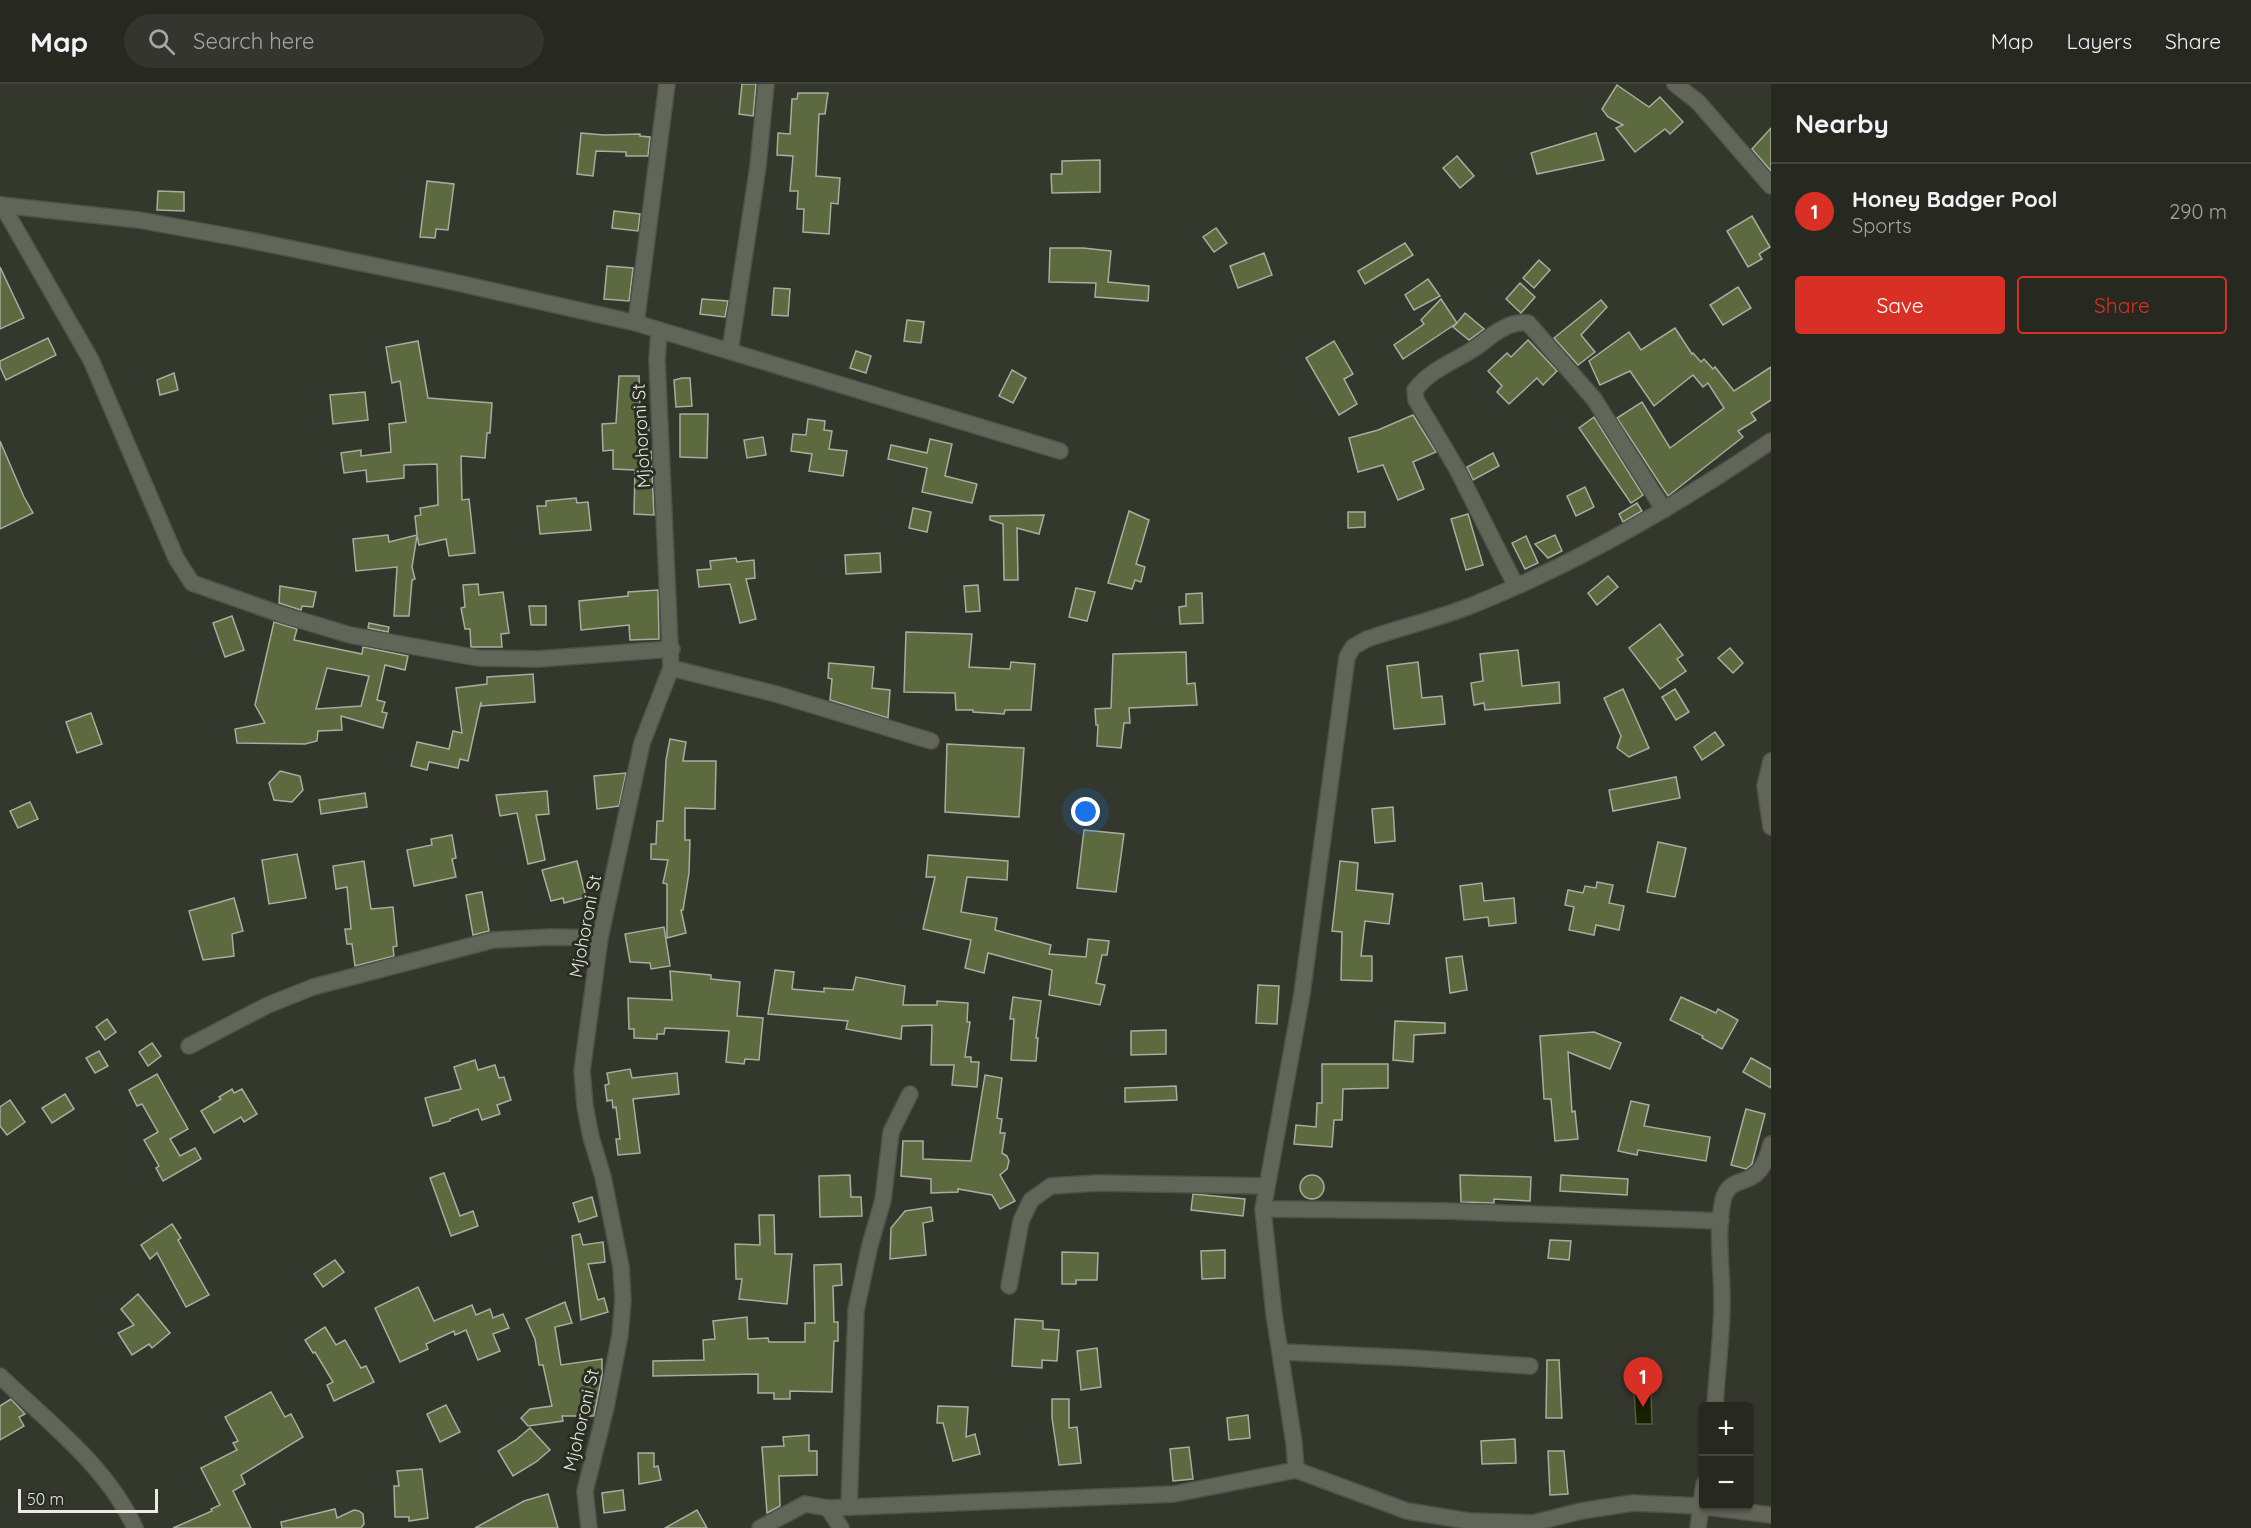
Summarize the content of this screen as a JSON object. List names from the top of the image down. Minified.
{"streets":{"street":["Mjohoroni St"]},"scale_bar":"50 m","page":{"header":"Map","search":"Search here","nav":["Map","Layers","Share"],"heading":"Nearby","list":[{"mark":"1","name":"Honey Badger Pool","note":"Sports","value":"290 m"}],"buttons":["Save","Share"],"pins":"1","map_buttons":["+","−"],"scale":"50 m"}}
